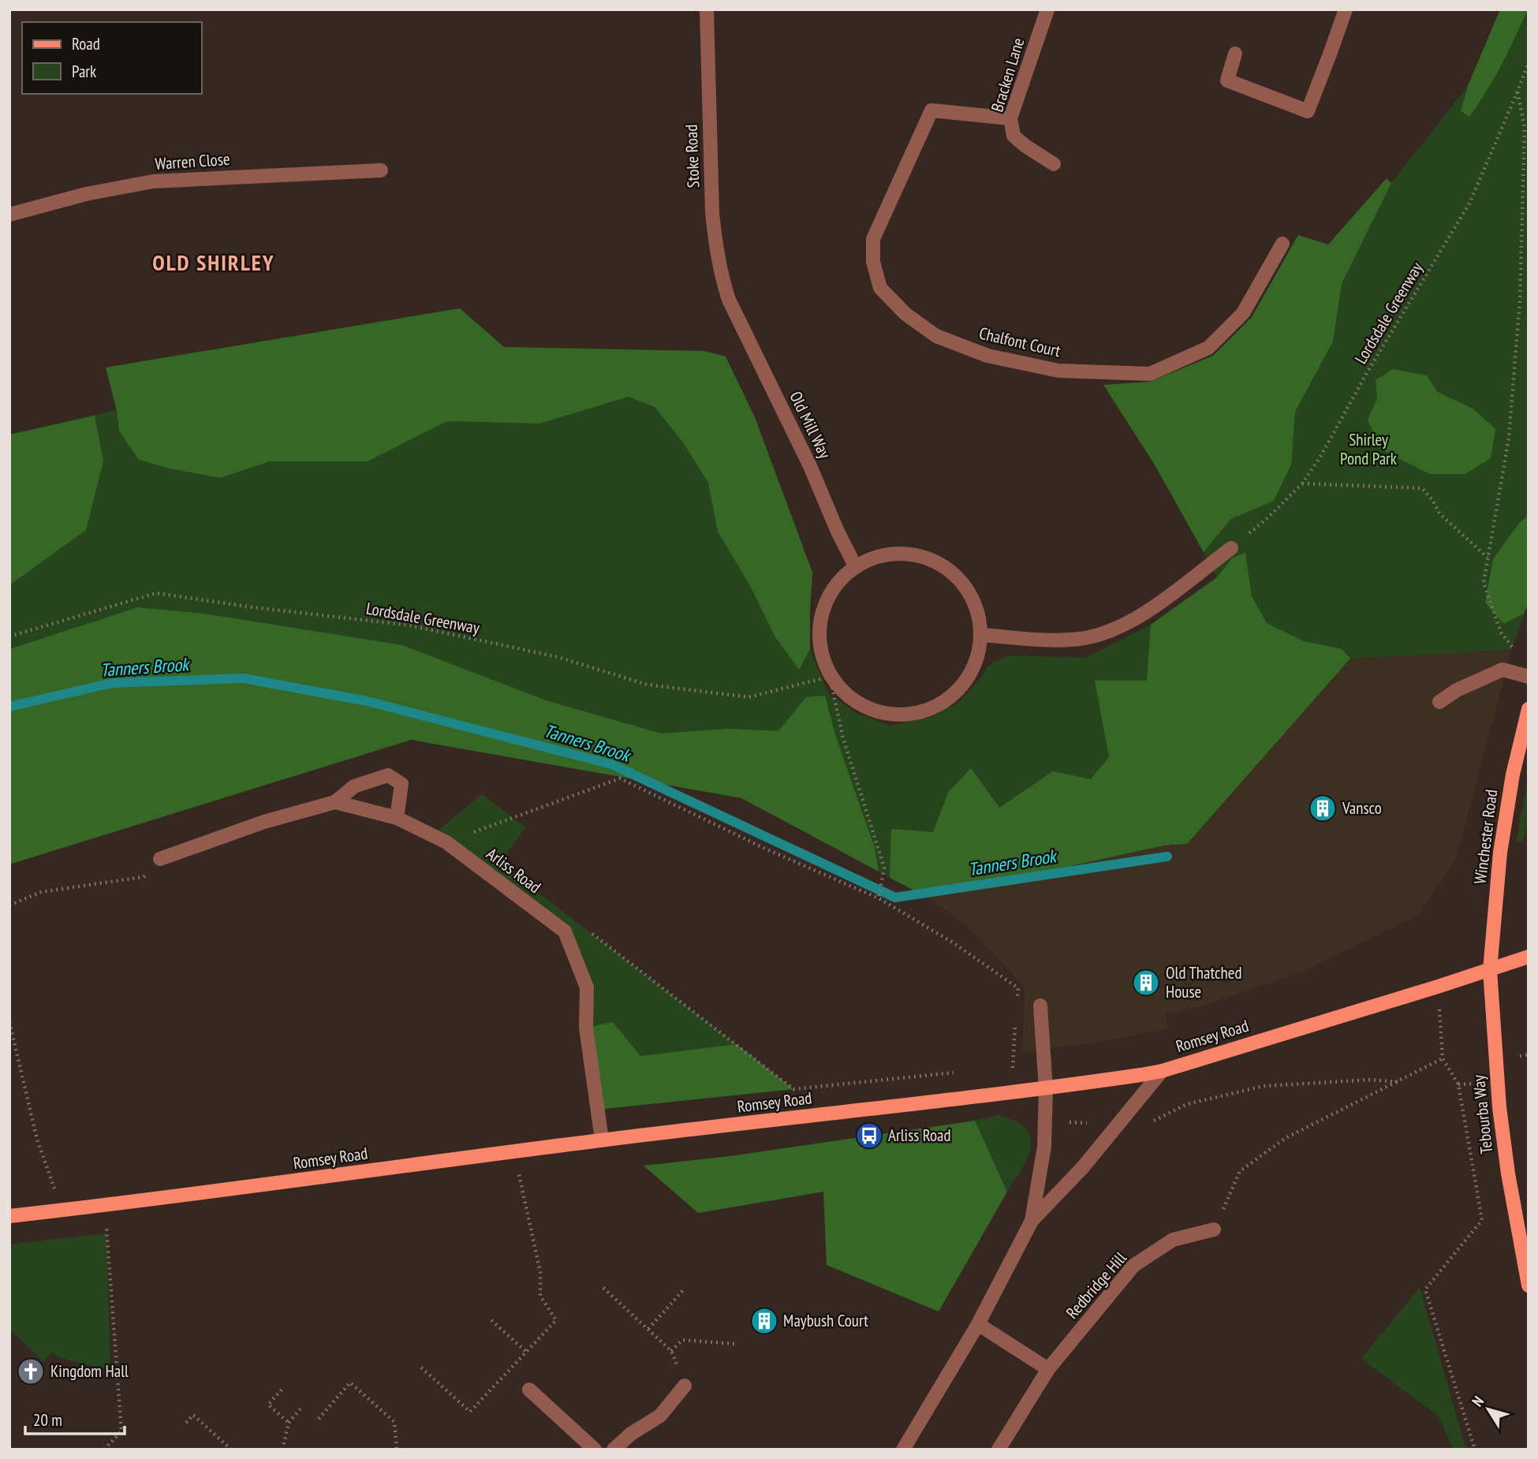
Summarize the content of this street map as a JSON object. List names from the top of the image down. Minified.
{"streets":{"main road":["Winchester Road","Romsey Road","Tebourba Way"],"street":["Bracken Lane","Stoke Road","Warren Close","Chalfont Court","Old Mill Way","Arliss Road","Redbridge Hill"],"path":["Lordsdale Greenway"]},"crossings":[["Bracken Lane","Chalfont Court"],["Stoke Road","Old Mill Way"],["Lordsdale Greenway","Old Mill Way"],["Winchester Road","Romsey Road"],["Winchester Road","Tebourba Way"],["Arliss Road","Romsey Road"],["Romsey Road","Tebourba Way"]],"districts":["OLD SHIRLEY"],"water":["Tanners Brook"],"parks":["Shirley Pond Park"],"places":{"building":["Vansco","Old Thatched House","Maybush Court"],"bus stop":["Arliss Road"],"church":["Kingdom Hall"]},"legend":["Road","Park"],"scale_bar":"20 m","north":"top left"}
